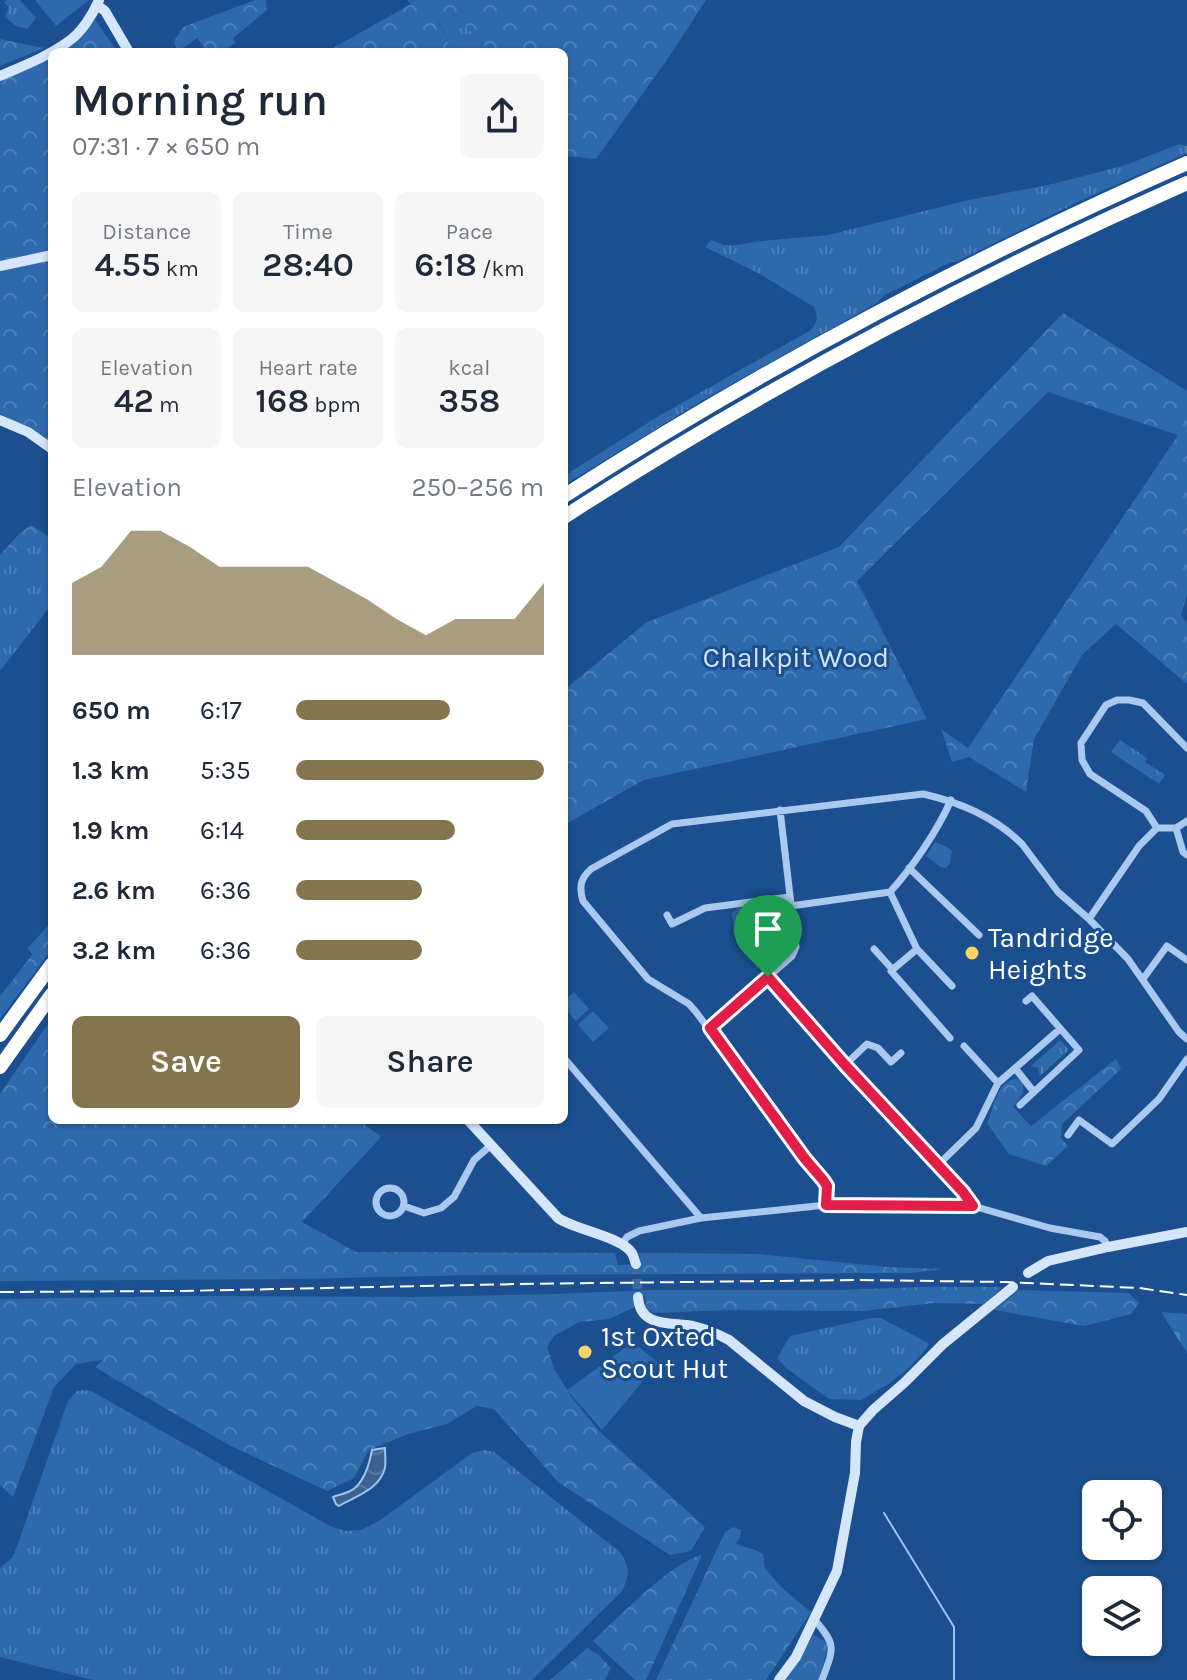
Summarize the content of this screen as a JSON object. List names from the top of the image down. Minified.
{"parks":["Chalkpit Wood"],"places":["Tandridge Heights","1st Oxted Scout Hut"],"page":{"heading":["Morning run","07:31 · 7 × 650 m"],"stats":[["Distance","4.55 km"],["Time","28:40"],["Pace","6:18 /km"],["Elevation","42 m"],["Heart rate","168 bpm"],["kcal","358"]],"chart":["Elevation","250–256 m"],"list":[{"name":"650 m","note":"6:17"},{"name":"1.3 km","note":"5:35"},{"name":"1.9 km","note":"6:14"},{"name":"2.6 km","note":"6:36"},{"name":"3.2 km","note":"6:36"}],"buttons":["Save","Share"]}}
